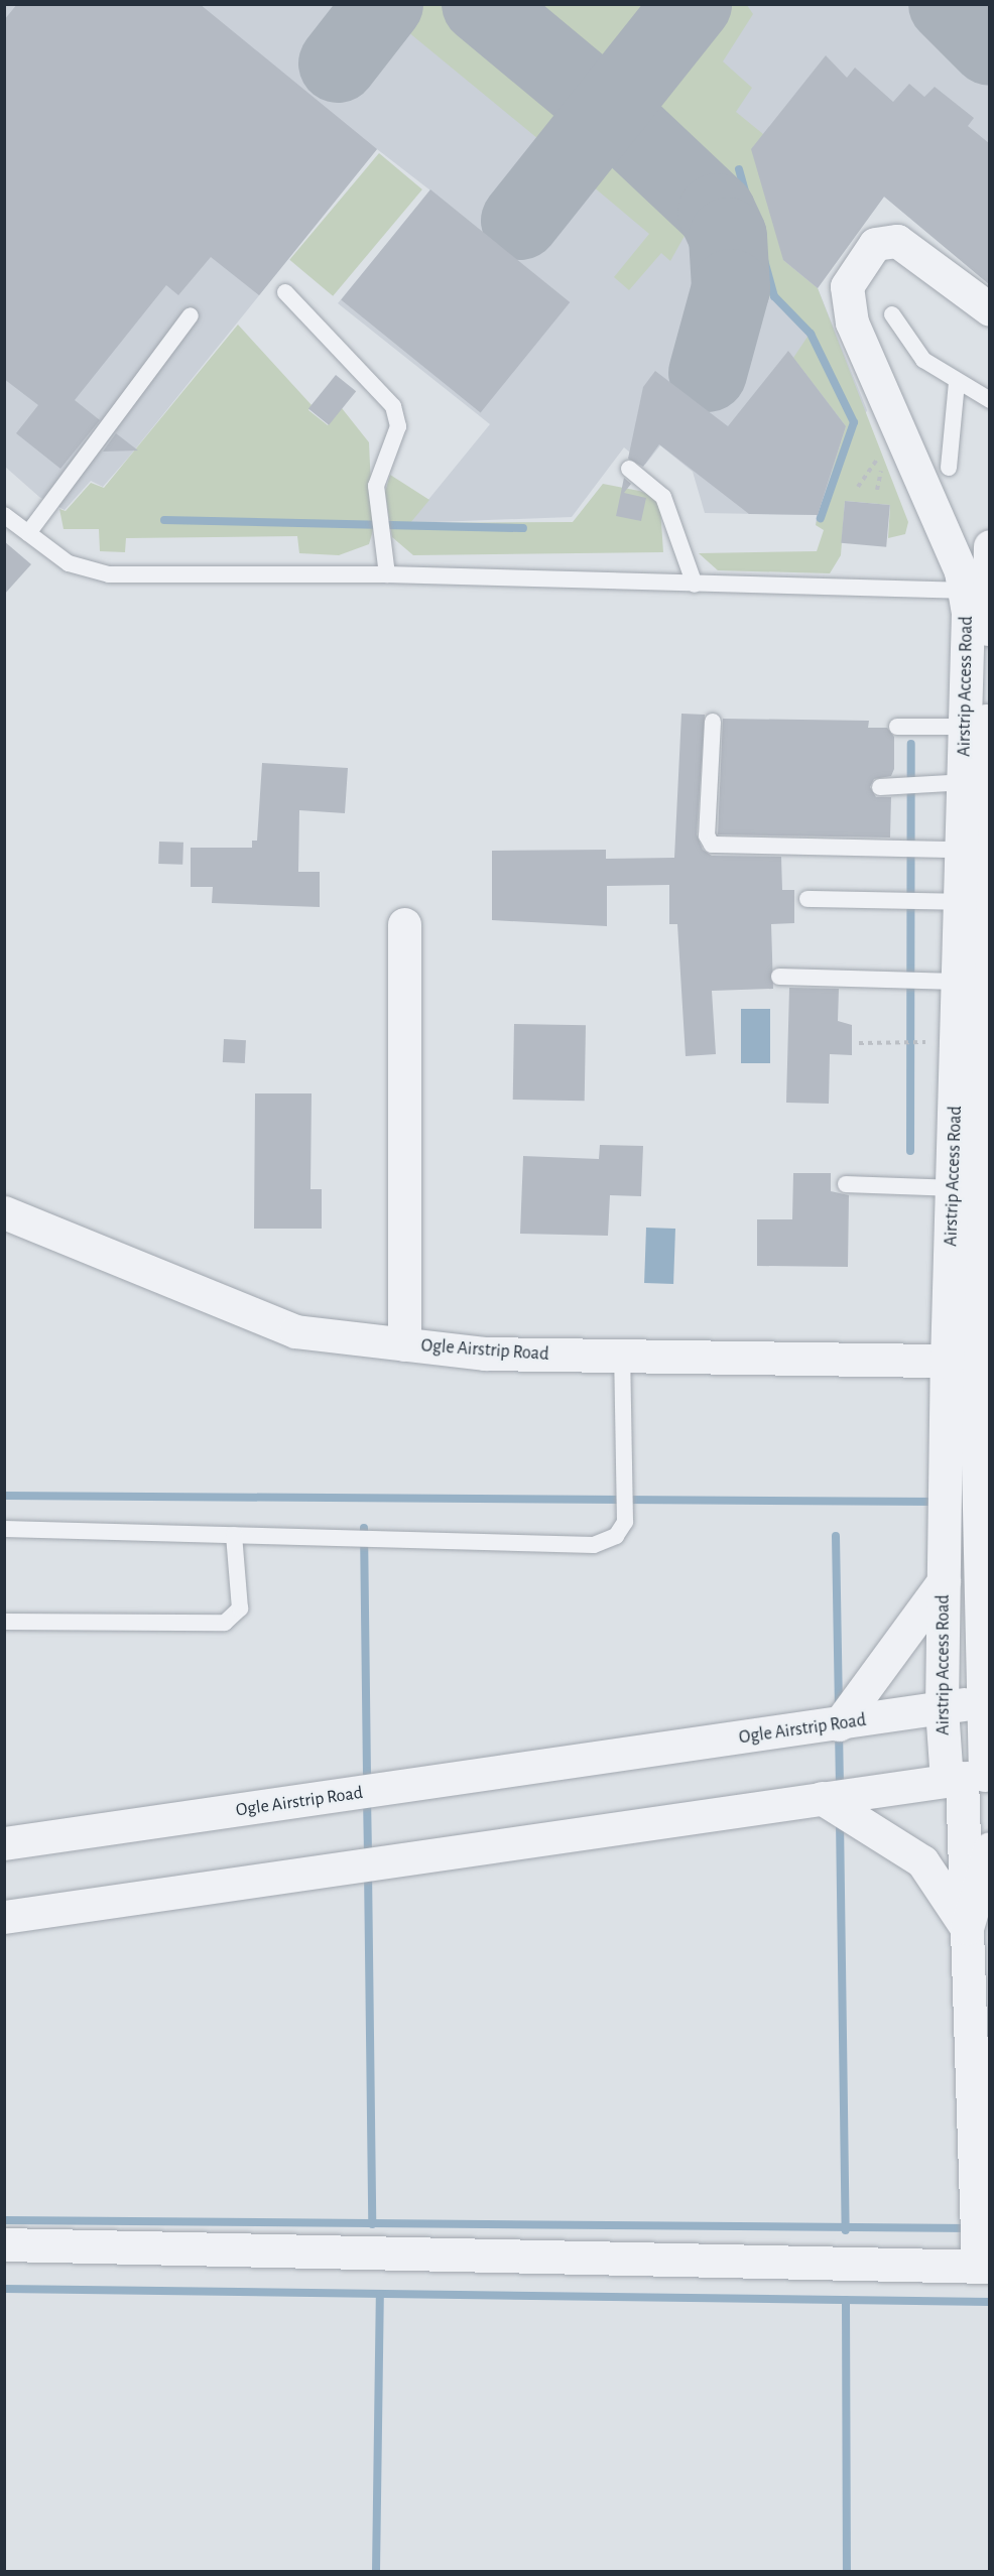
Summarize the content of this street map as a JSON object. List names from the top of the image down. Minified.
{"streets":{"street":["Airstrip Access Road","Ogle Airstrip Road"]},"crossings":[["Airstrip Access Road","Ogle Airstrip Road"]]}
